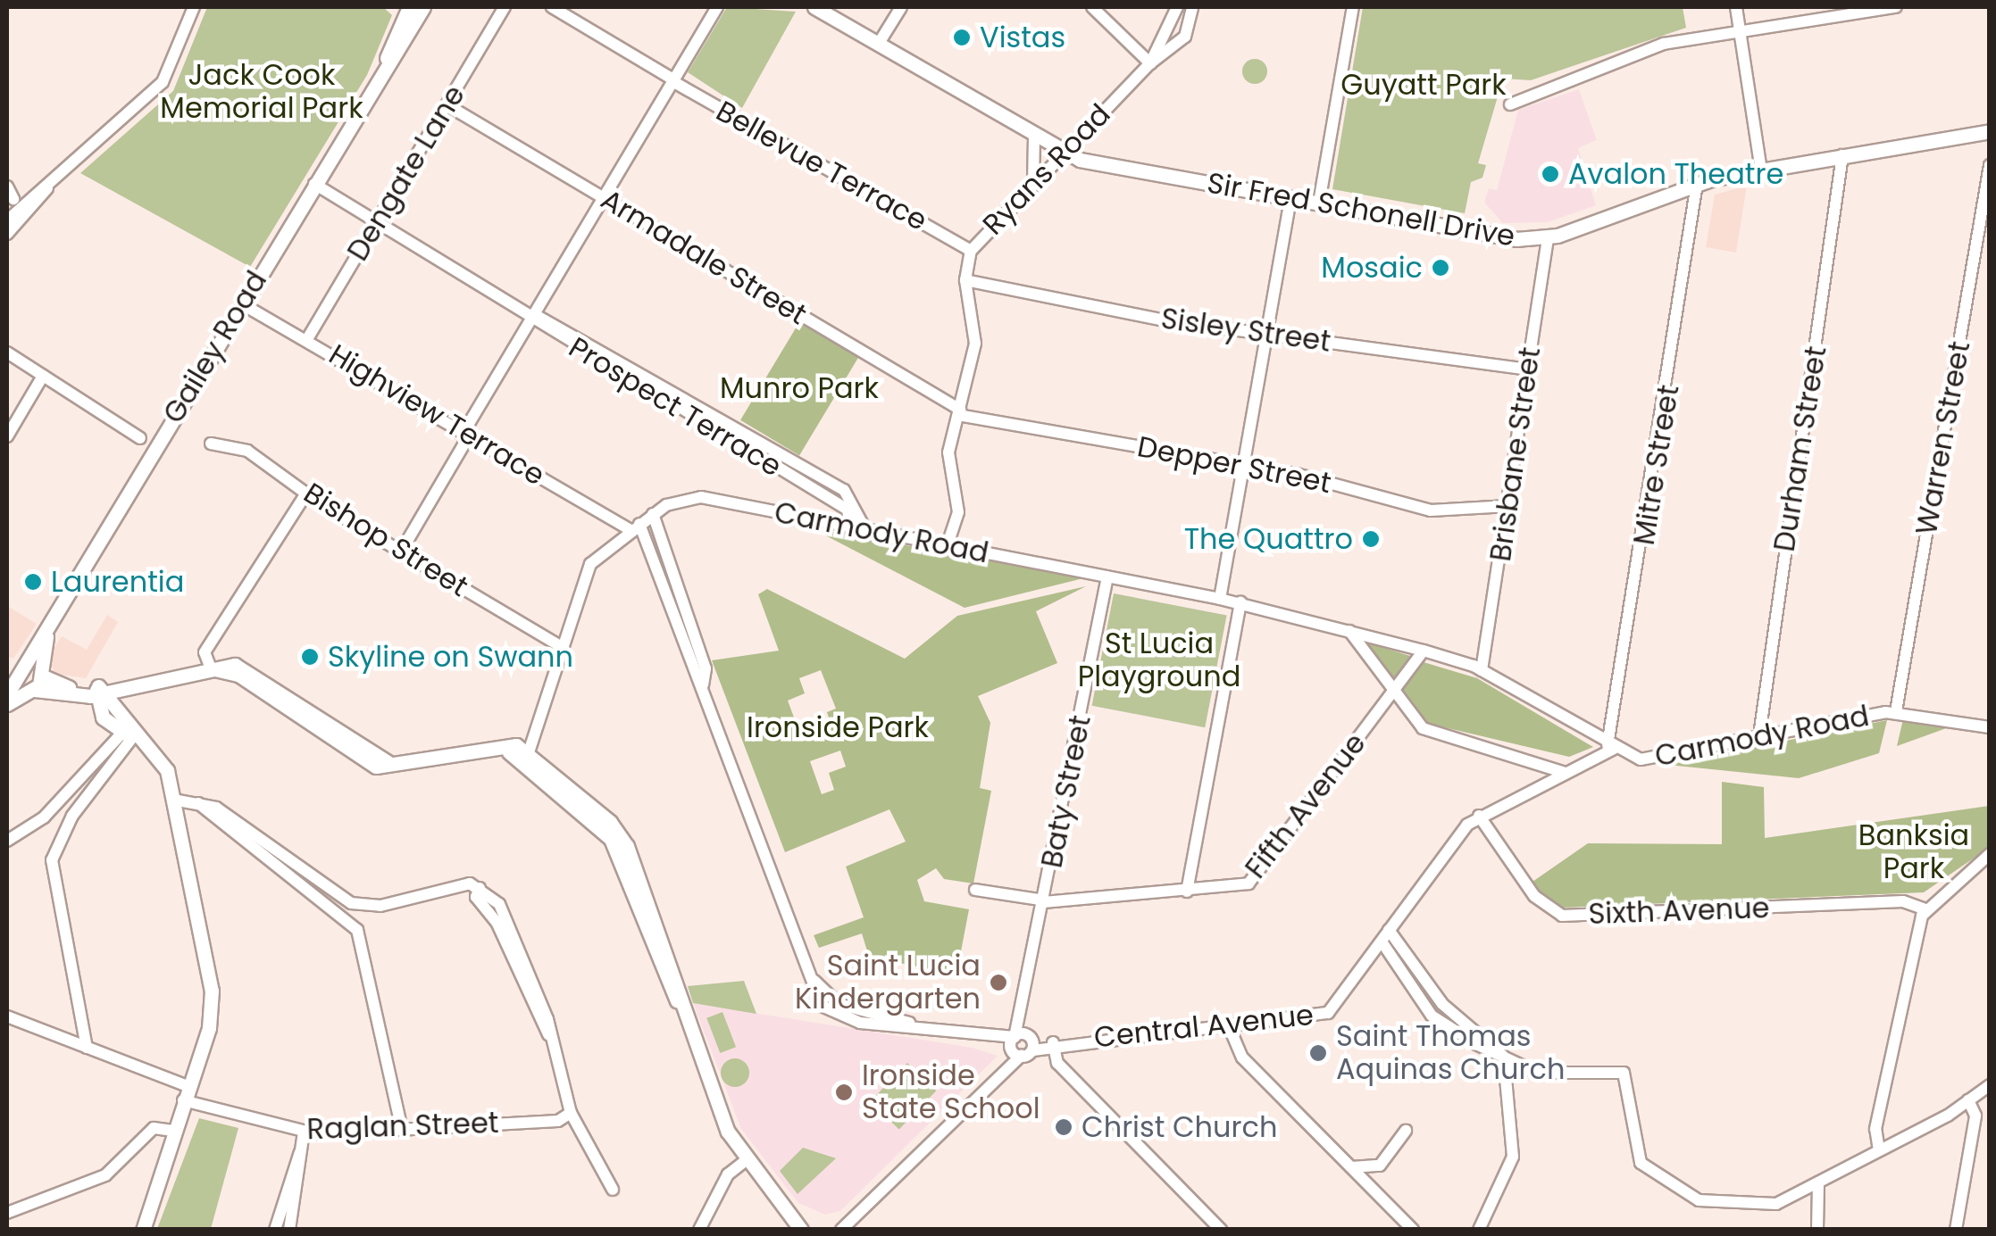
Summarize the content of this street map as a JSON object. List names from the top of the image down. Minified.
{"streets":{"main road":["Sir Fred Schonell Drive","Gailey Road"],"street":["Bellevue Terrace","Ryans Road","Dengate Lane","Armadale Street","Sisley Street","Prospect Terrace","Highview Terrace","Warren Street","Durham Street","Brisbane Street","Depper Street","Mitre Street","Carmody Road","Bishop Street","Baty Street","Fifth Avenue","Sixth Avenue","Central Avenue","Raglan Street"]},"crossings":[["Bellevue Terrace","Ryans Road"],["Ryans Road","Sir Fred Schonell Drive"],["Ryans Road","Armadale Street"],["Ryans Road","Sisley Street"],["Ryans Road","Depper Street"],["Ryans Road","Carmody Road"],["Dengate Lane","Armadale Street"],["Dengate Lane","Prospect Terrace"],["Dengate Lane","Highview Terrace"],["Sir Fred Schonell Drive","Durham Street"],["Sir Fred Schonell Drive","Brisbane Street"],["Sir Fred Schonell Drive","Mitre Street"],["Armadale Street","Depper Street"],["Sisley Street","Brisbane Street"],["Gailey Road","Prospect Terrace"],["Gailey Road","Highview Terrace"],["Prospect Terrace","Carmody Road"],["Highview Terrace","Carmody Road"],["Warren Street","Carmody Road"],["Durham Street","Carmody Road"],["Brisbane Street","Depper Street"],["Brisbane Street","Carmody Road"],["Mitre Street","Carmody Road"],["Mitre Street","Central Avenue"],["Carmody Road","Bishop Street"],["Carmody Road","Baty Street"],["Carmody Road","Fifth Avenue"],["Carmody Road","Central Avenue"],["Baty Street","Fifth Avenue"],["Baty Street","Central Avenue"],["Sixth Avenue","Central Avenue"]],"parks":["Jack Cook Memorial Park","Guyatt Park","Munro Park","St Lucia Playground","Ironside Park","Banksia Park"],"places":["Vistas","Avalon Theatre","Mosaic","The Quattro","Laurentia","Skyline on Swann","Saint Lucia Kindergarten","Saint Thomas Aquinas Church","Ironside State School","Christ Church"]}
